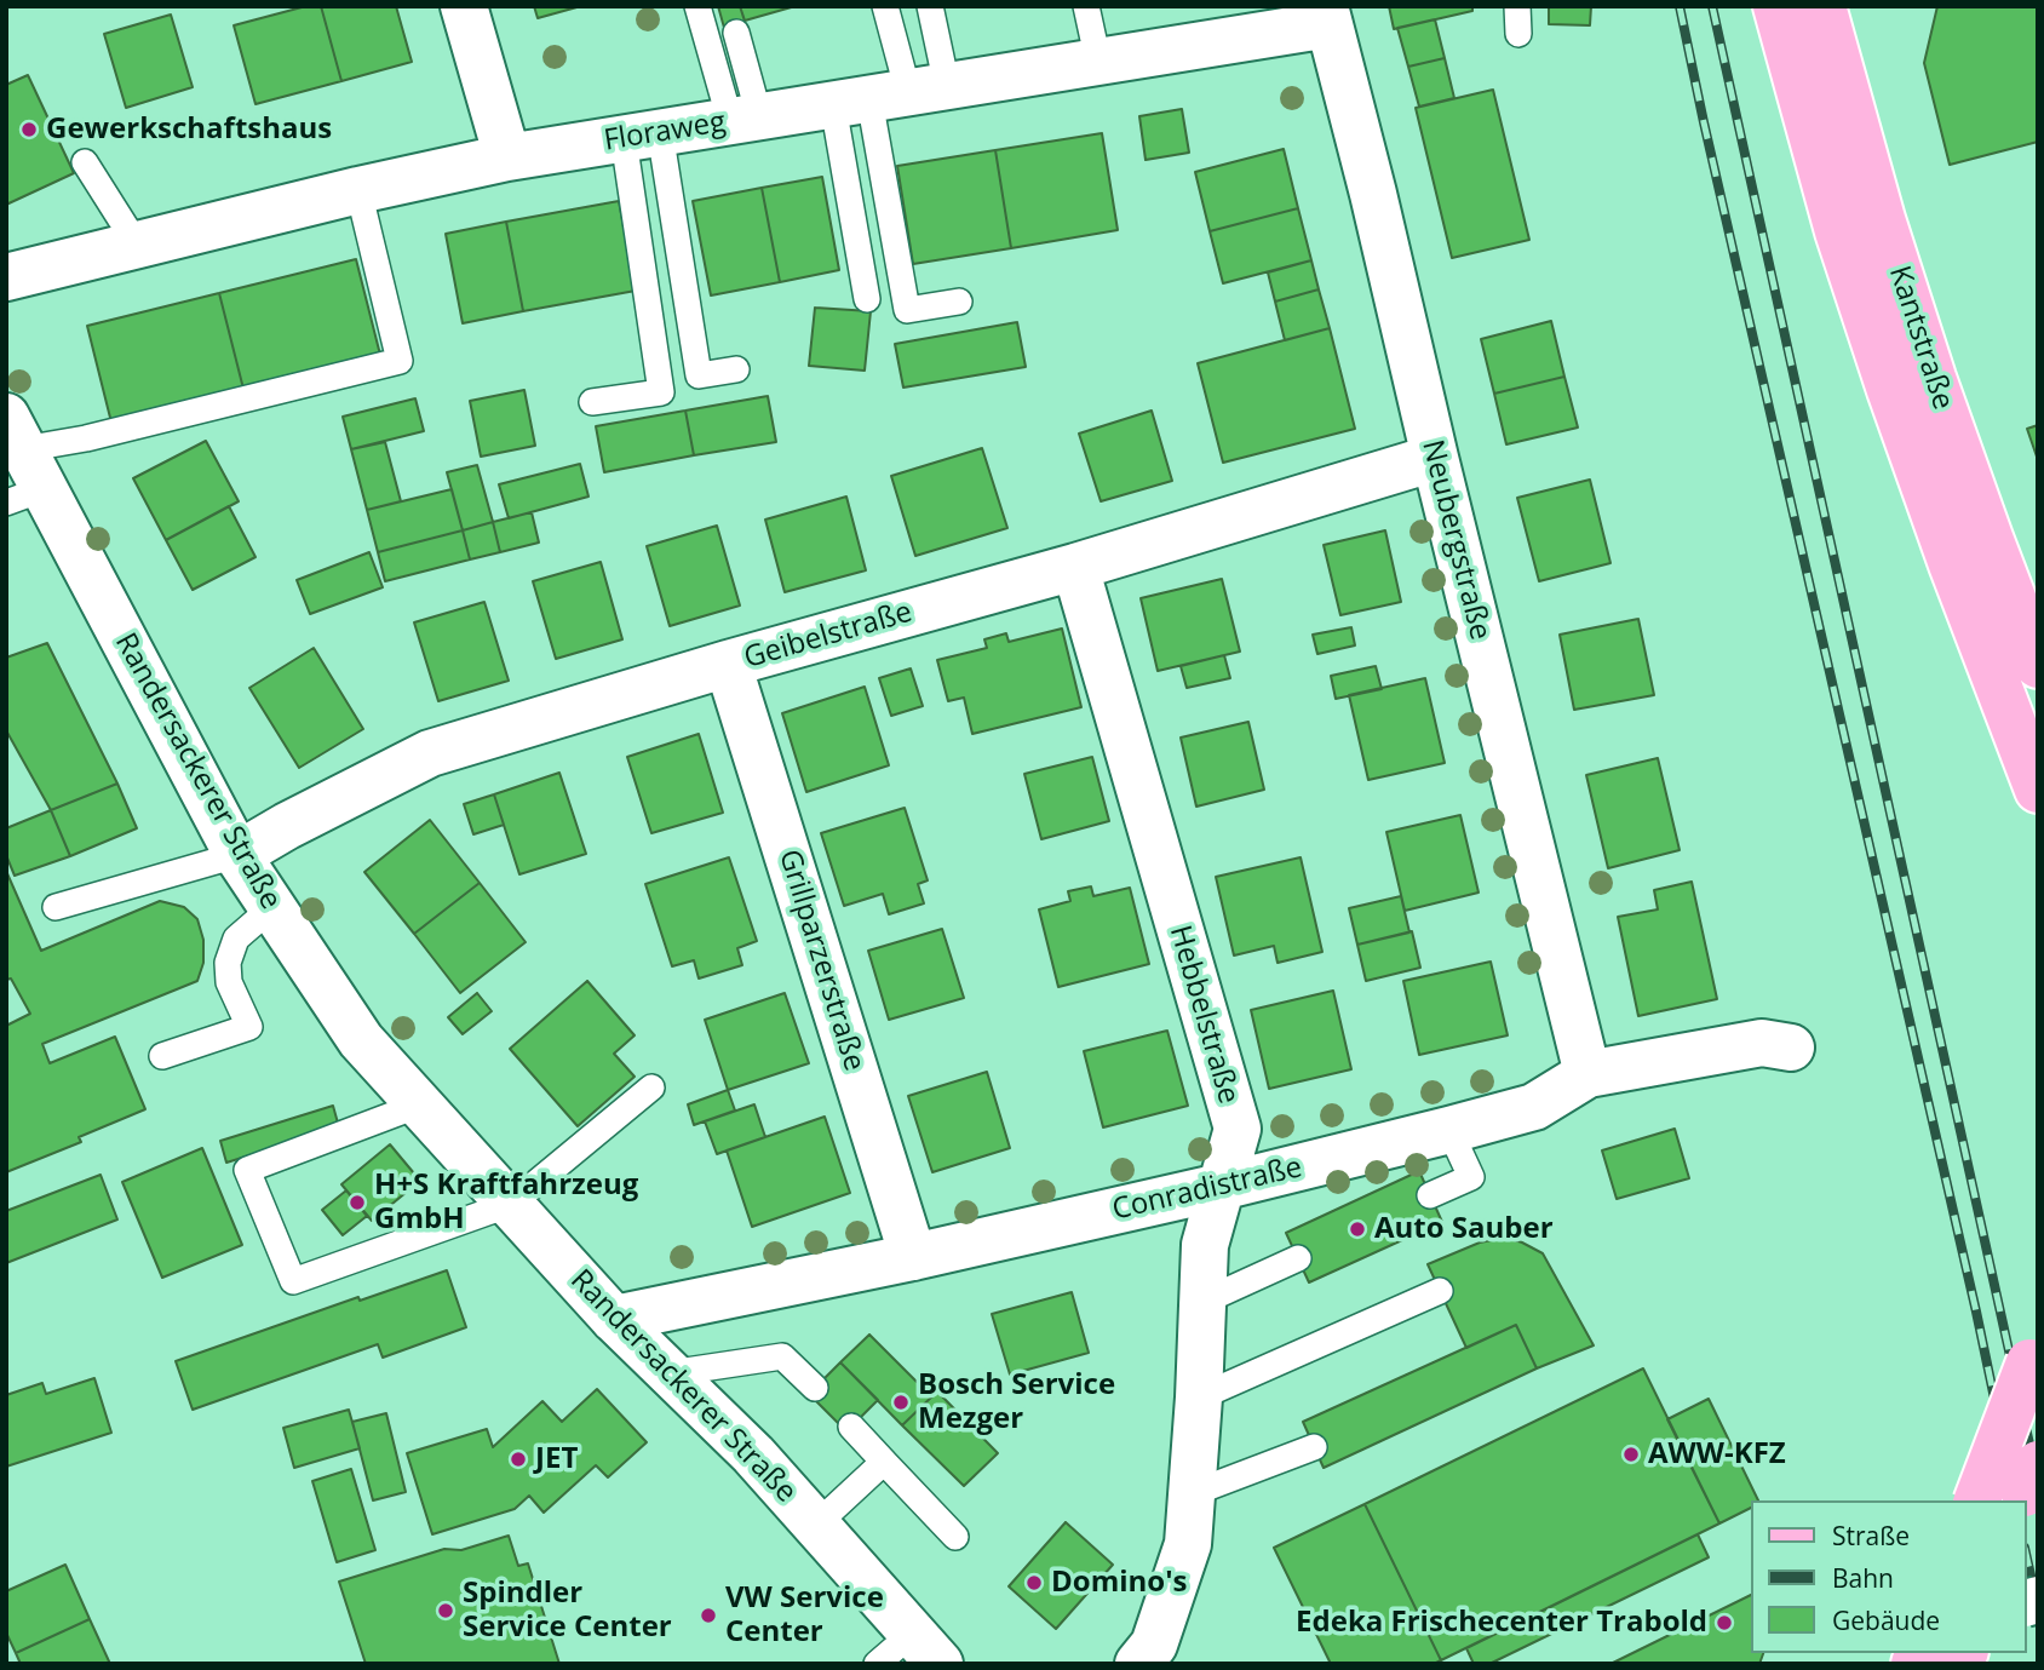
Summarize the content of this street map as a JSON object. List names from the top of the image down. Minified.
{"streets":{"main road":["Kantstraße"],"street":["Floraweg","Neubergstraße","Geibelstraße","Randersackerer Straße","Grillparzerstraße","Hebbelstraße","Conradistraße"]},"crossings":[["Floraweg","Neubergstraße"],["Neubergstraße","Geibelstraße"],["Neubergstraße","Conradistraße"],["Geibelstraße","Randersackerer Straße"],["Geibelstraße","Grillparzerstraße"],["Geibelstraße","Hebbelstraße"],["Randersackerer Straße","Conradistraße"],["Grillparzerstraße","Conradistraße"],["Hebbelstraße","Conradistraße"]],"places":["Gewerkschaftshaus","H+S Kraftfahrzeug GmbH","Auto Sauber","Bosch Service Mezger","AWW-KFZ","JET","Domino's","Spindler Service Center","VW Service Center","Edeka Frischecenter Trabold"],"legend":["Straße","Bahn","Gebäude"]}
